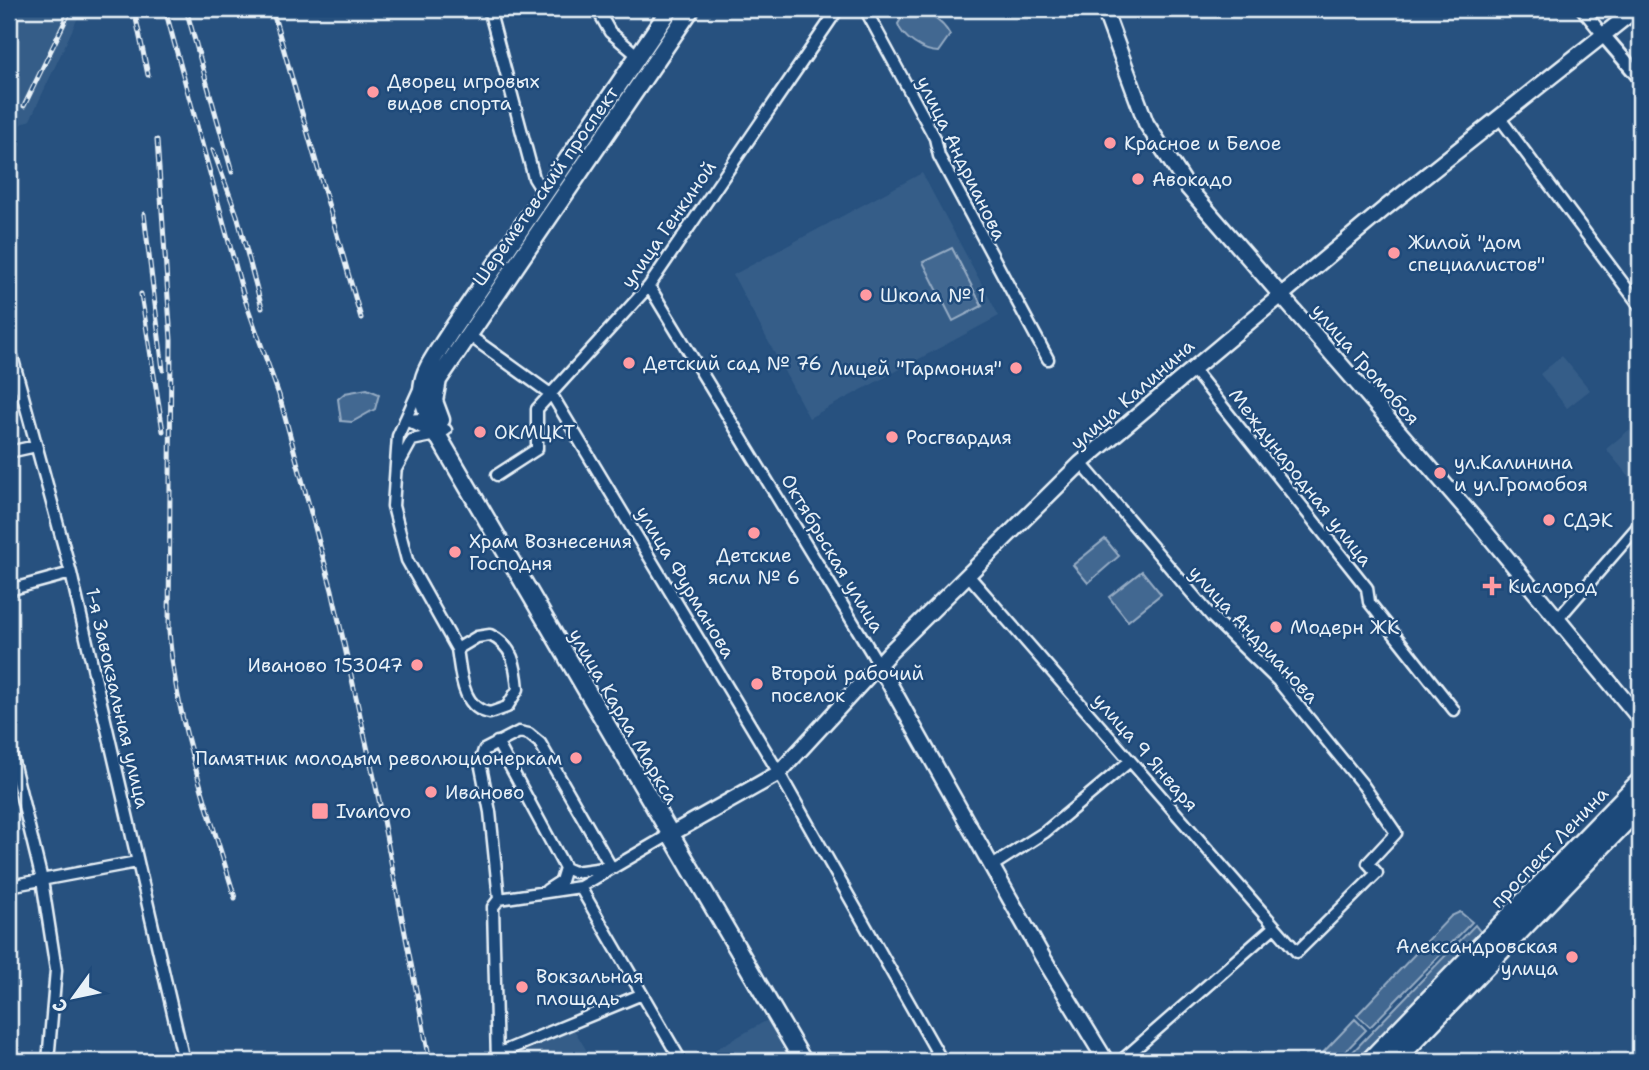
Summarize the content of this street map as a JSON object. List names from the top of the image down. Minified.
{"streets":{"highway":["проспект Ленина"],"main road":["Шереметевский проспект","улица Громобоя","улица Калинина","Октябрьская улица","улица Карла Маркса"],"street":["улица Андрианова","улица Генкиной","Международная улица","улица Фурманова","1-я Завокзальная улица","улица 9 Января"]},"crossings":[["улица Андрианова","улица Калинина"],["улица Андрианова","улица 9 Января"],["Шереметевский проспект","улица Фурманова"],["Шереметевский проспект","улица Карла Маркса"],["улица Генкиной","Октябрьская улица"],["улица Генкиной","улица Фурманова"],["улица Громобоя","улица Калинина"],["улица Калинина","Международная улица"],["улица Калинина","Октябрьская улица"],["улица Калинина","улица Фурманова"],["улица Калинина","улица Карла Маркса"],["улица Калинина","улица 9 Января"]],"places":{"other":["Дворец игровых видов спорта","Красное и Белое","Авокадо","Жилой \"дом специалистов\"","Школа № 1","Детский сад № 76","Лицей \"Гармония\"","ОКМЦКТ","Росгвардия","ул.Калинина и ул.Громобоя","СДЭК","Детские ясли № 6","Храм Вознесения Господня","Модерн ЖК","Иваново 153047","Второй рабочий поселок","Памятник молодым революционеркам","Иваново","Александровская улица","Вокзальная площадь"],"health":["Кислород"],"transit":["Ivanovo"]},"north":"bottom left"}
